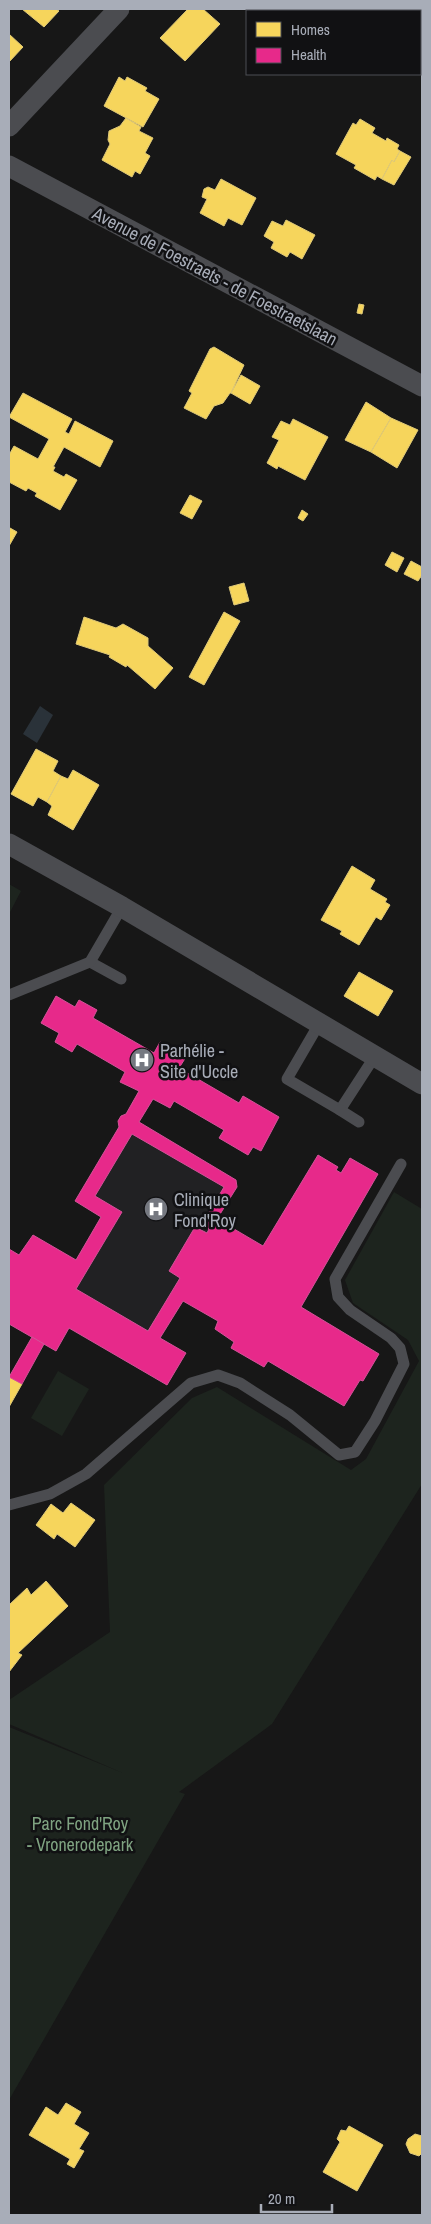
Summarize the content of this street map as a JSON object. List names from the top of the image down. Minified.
{"streets":{"street":["Avenue de Foestraets - de Foestraetslaan"]},"parks":["Parc Fond'Roy - Vronerodepark"],"places":{"hospital":["Parhélie - Site d'Uccle","Clinique Fond'Roy"]},"legend":["Homes","Health"],"scale_bar":"20 m"}
